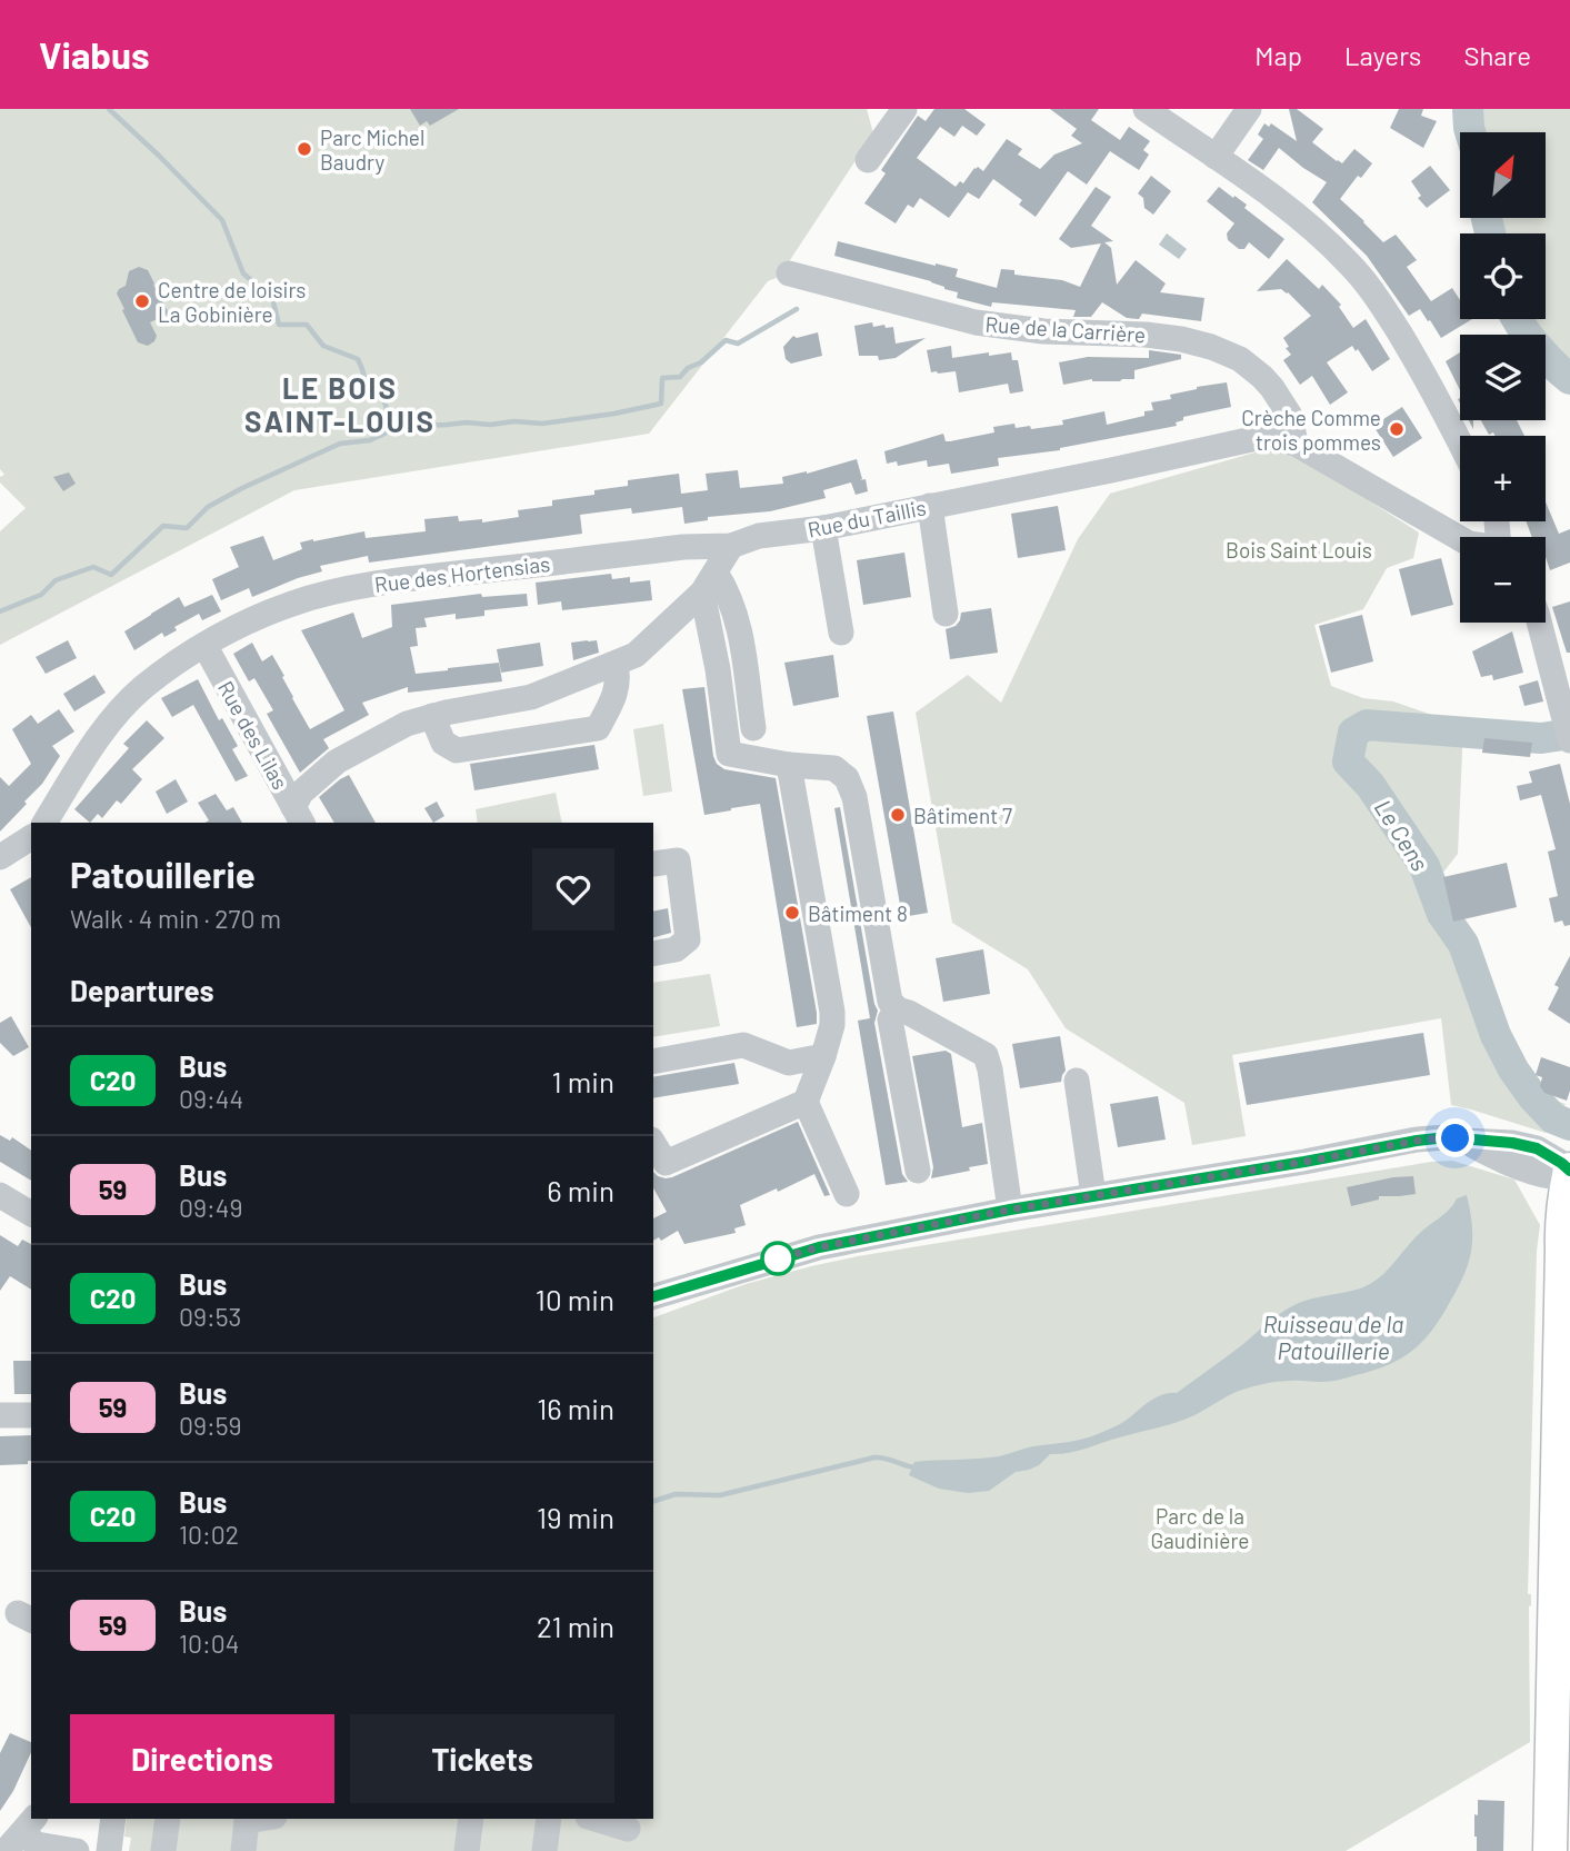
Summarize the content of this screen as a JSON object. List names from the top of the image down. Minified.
{"streets":{"street":["Rue de la Carrière","Rue du Taillis","Rue des Hortensias","Rue des Lilas"]},"crossings":[["Rue de la Carrière","Rue du Taillis"],["Rue du Taillis","Rue des Hortensias"],["Rue des Hortensias","Rue des Lilas"]],"districts":["LE BOIS SAINT-LOUIS"],"water":["Le Cens","Ruisseau de la Patouillerie"],"parks":["Bois Saint Louis","Parc de la Gaudinière"],"places":["Parc Michel Baudry","Centre de loisirs La Gobinière","Crèche Comme trois pommes","Bâtiment 7","Bâtiment 8"],"lines":["bus line C20"],"north":"top right","page":{"header":"Viabus","nav":["Map","Layers","Share"],"map_buttons":["+","−"],"heading":[["Patouillerie","Walk · 4 min · 270 m"],"Departures"],"list":[{"mark":"C20","name":"Bus","note":"09:44","value":"1 min"},{"mark":"59","name":"Bus","note":"09:49","value":"6 min"},{"mark":"C20","name":"Bus","note":"09:53","value":"10 min"},{"mark":"59","name":"Bus","note":"09:59","value":"16 min"},{"mark":"C20","name":"Bus","note":"10:02","value":"19 min"},{"mark":"59","name":"Bus","note":"10:04","value":"21 min"}],"buttons":["Directions","Tickets"]}}
